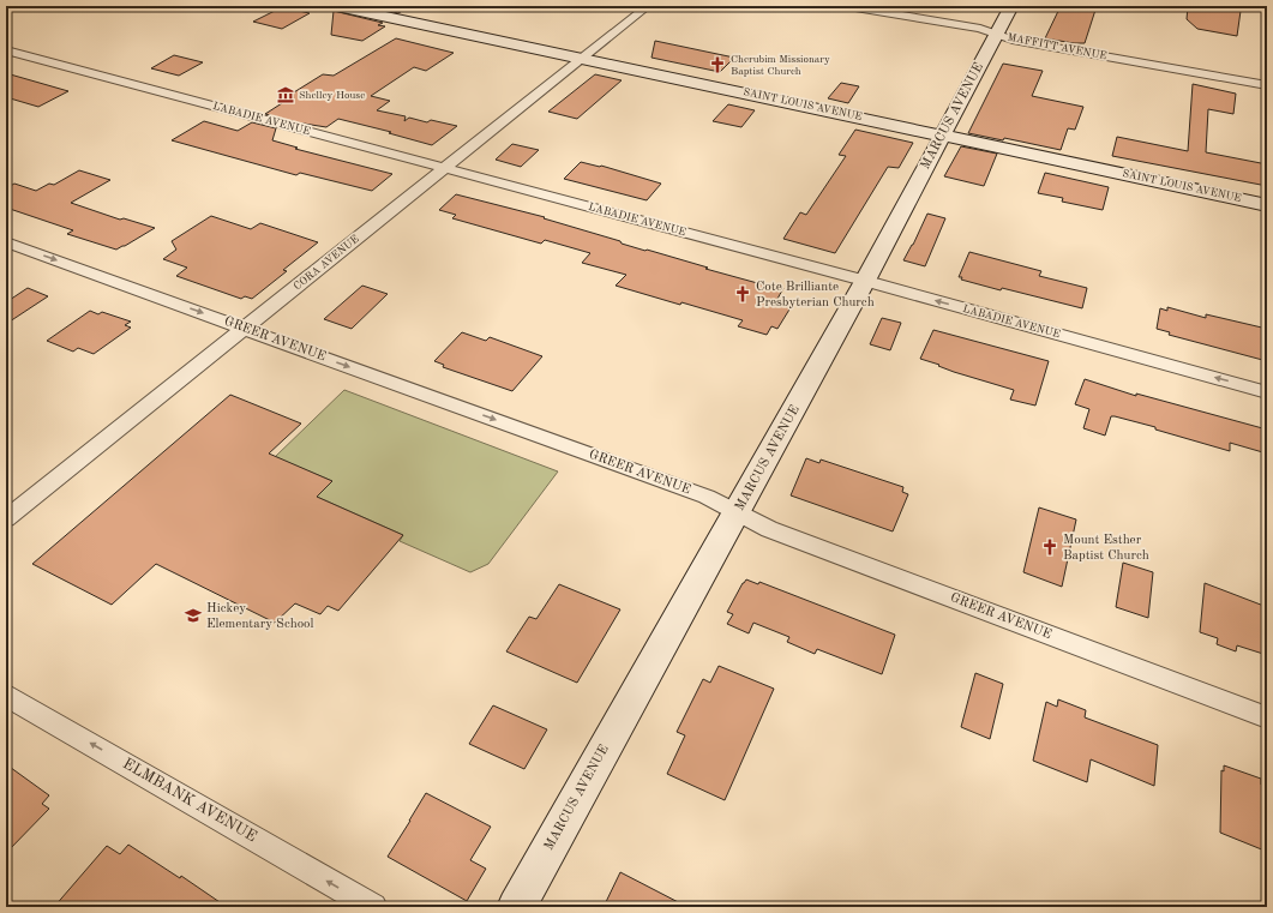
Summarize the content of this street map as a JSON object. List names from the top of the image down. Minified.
{"streets":{"street":["MAFFITT AVENUE","SAINT LOUIS AVENUE","MARCUS AVENUE","LABADIE AVENUE","CORA AVENUE","GREER AVENUE","ELMBANK AVENUE"]},"crossings":[["MAFFITT AVENUE","MARCUS AVENUE"],["SAINT LOUIS AVENUE","MARCUS AVENUE"],["SAINT LOUIS AVENUE","CORA AVENUE"],["MARCUS AVENUE","LABADIE AVENUE"],["MARCUS AVENUE","GREER AVENUE"],["LABADIE AVENUE","CORA AVENUE"],["CORA AVENUE","GREER AVENUE"]],"one_way":["GREER AVENUE","ELMBANK AVENUE"],"places":{"church":["Cherubim Missionary Baptist Church","Cote Brilliante Presbyterian Church","Mount Esther Baptist Church"],"museum":["Shelley House"],"school or university":["Hickey Elementary School"]}}
